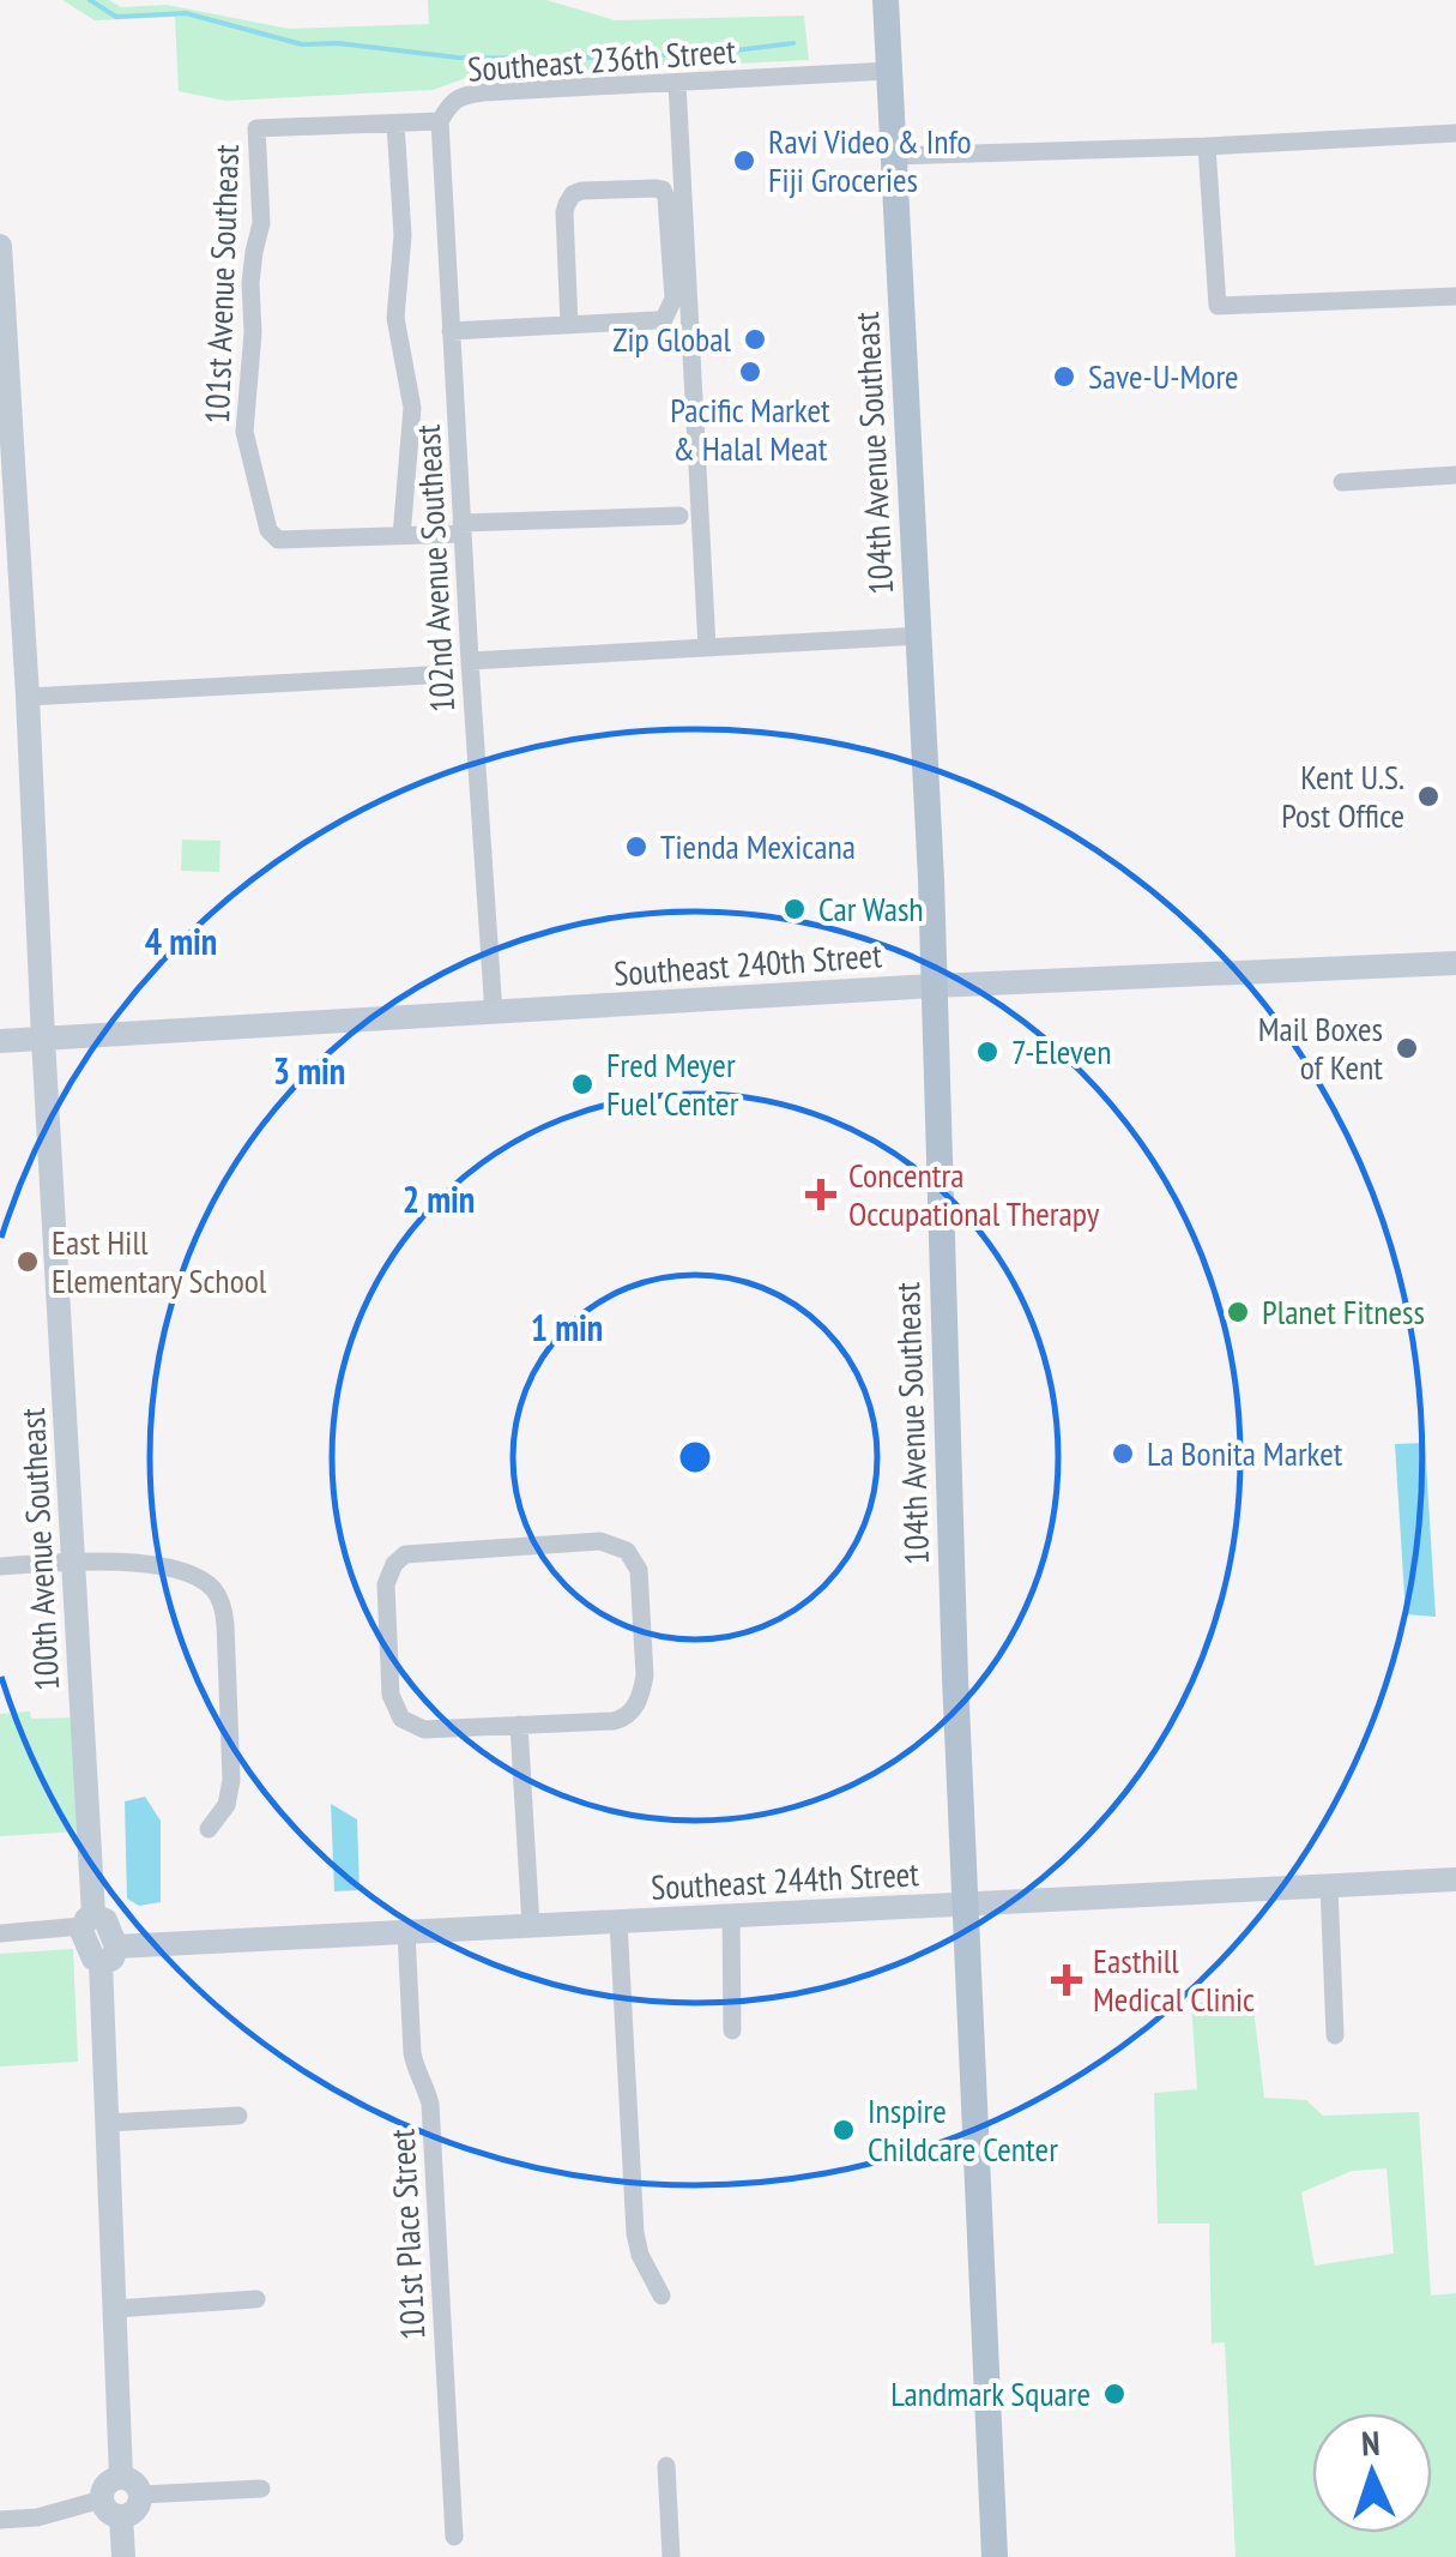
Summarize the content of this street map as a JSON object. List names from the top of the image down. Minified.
{"streets":{"main road":["104th Avenue Southeast"],"street":["Southeast 236th Street","101st Avenue Southeast","102nd Avenue Southeast","Southeast 240th Street","100th Avenue Southeast","Southeast 244th Street","101st Place Street"]},"crossings":[["Southeast 236th Street","101st Avenue Southeast"],["Southeast 236th Street","104th Avenue Southeast"],["Southeast 236th Street","102nd Avenue Southeast"],["101st Avenue Southeast","102nd Avenue Southeast"],["104th Avenue Southeast","Southeast 240th Street"],["104th Avenue Southeast","Southeast 244th Street"],["102nd Avenue Southeast","Southeast 240th Street"],["Southeast 240th Street","100th Avenue Southeast"],["Southeast 244th Street","101st Place Street"]],"places":{"other":["Ravi Video & Info Fiji Groceries","Zip Global","Pacific Market & Halal Meat","Save-U-More","Kent U.S. Post Office","Tienda Mexicana","Car Wash","Mail Boxes of Kent","7-Eleven","Fred Meyer Fuel Center","East Hill Elementary School","Planet Fitness","La Bonita Market","Inspire Childcare Center","Landmark Square"],"health":["Concentra Occupational Therapy","Easthill Medical Clinic"]},"north":"top","rings":["4 min","3 min","2 min","1 min"]}
